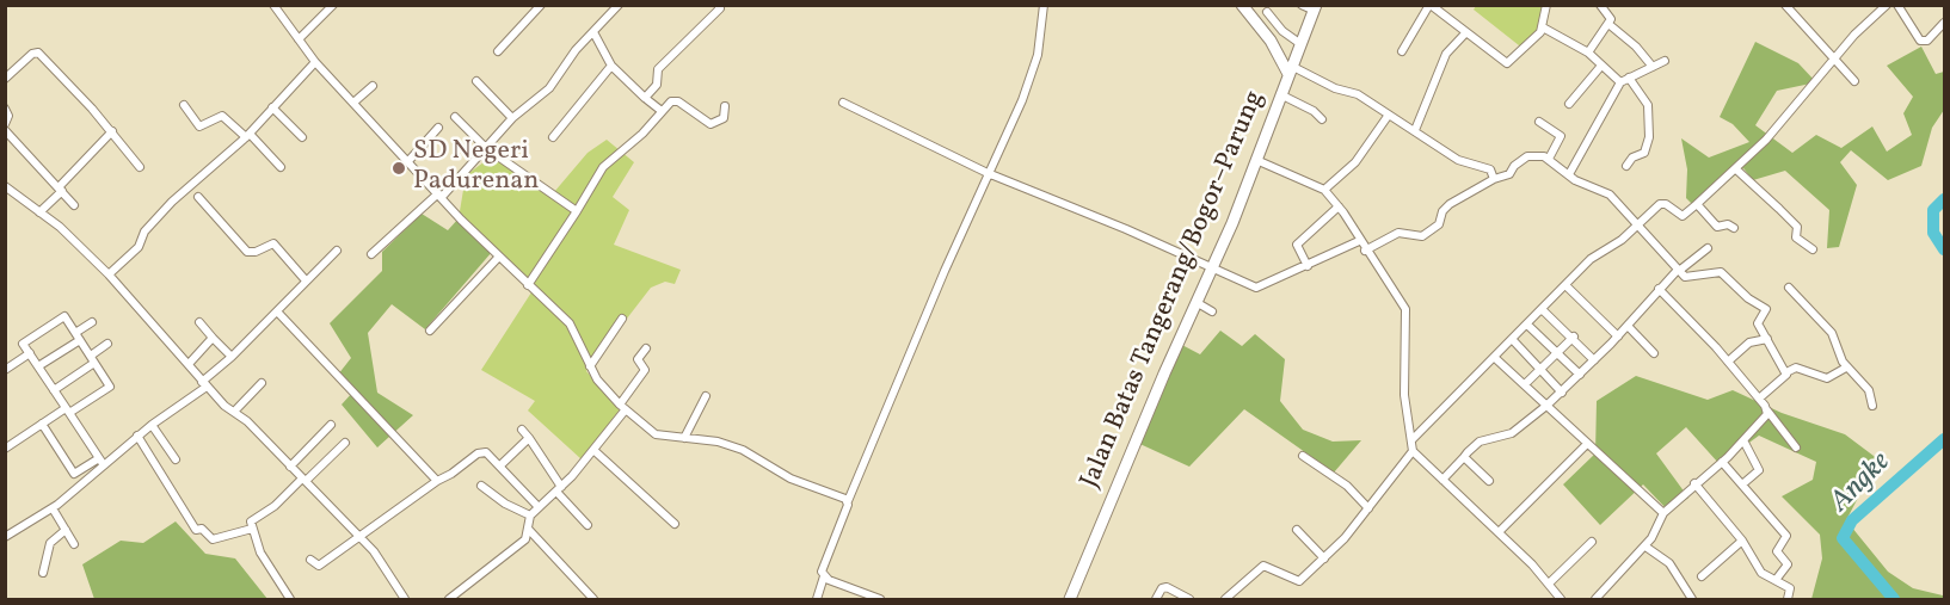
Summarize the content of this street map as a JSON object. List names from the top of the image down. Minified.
{"streets":{"main road":["Jalan Batas Tangerang/Bogor–Parung"]},"water":["Angke"],"places":["SD Negeri Padurenan"]}
